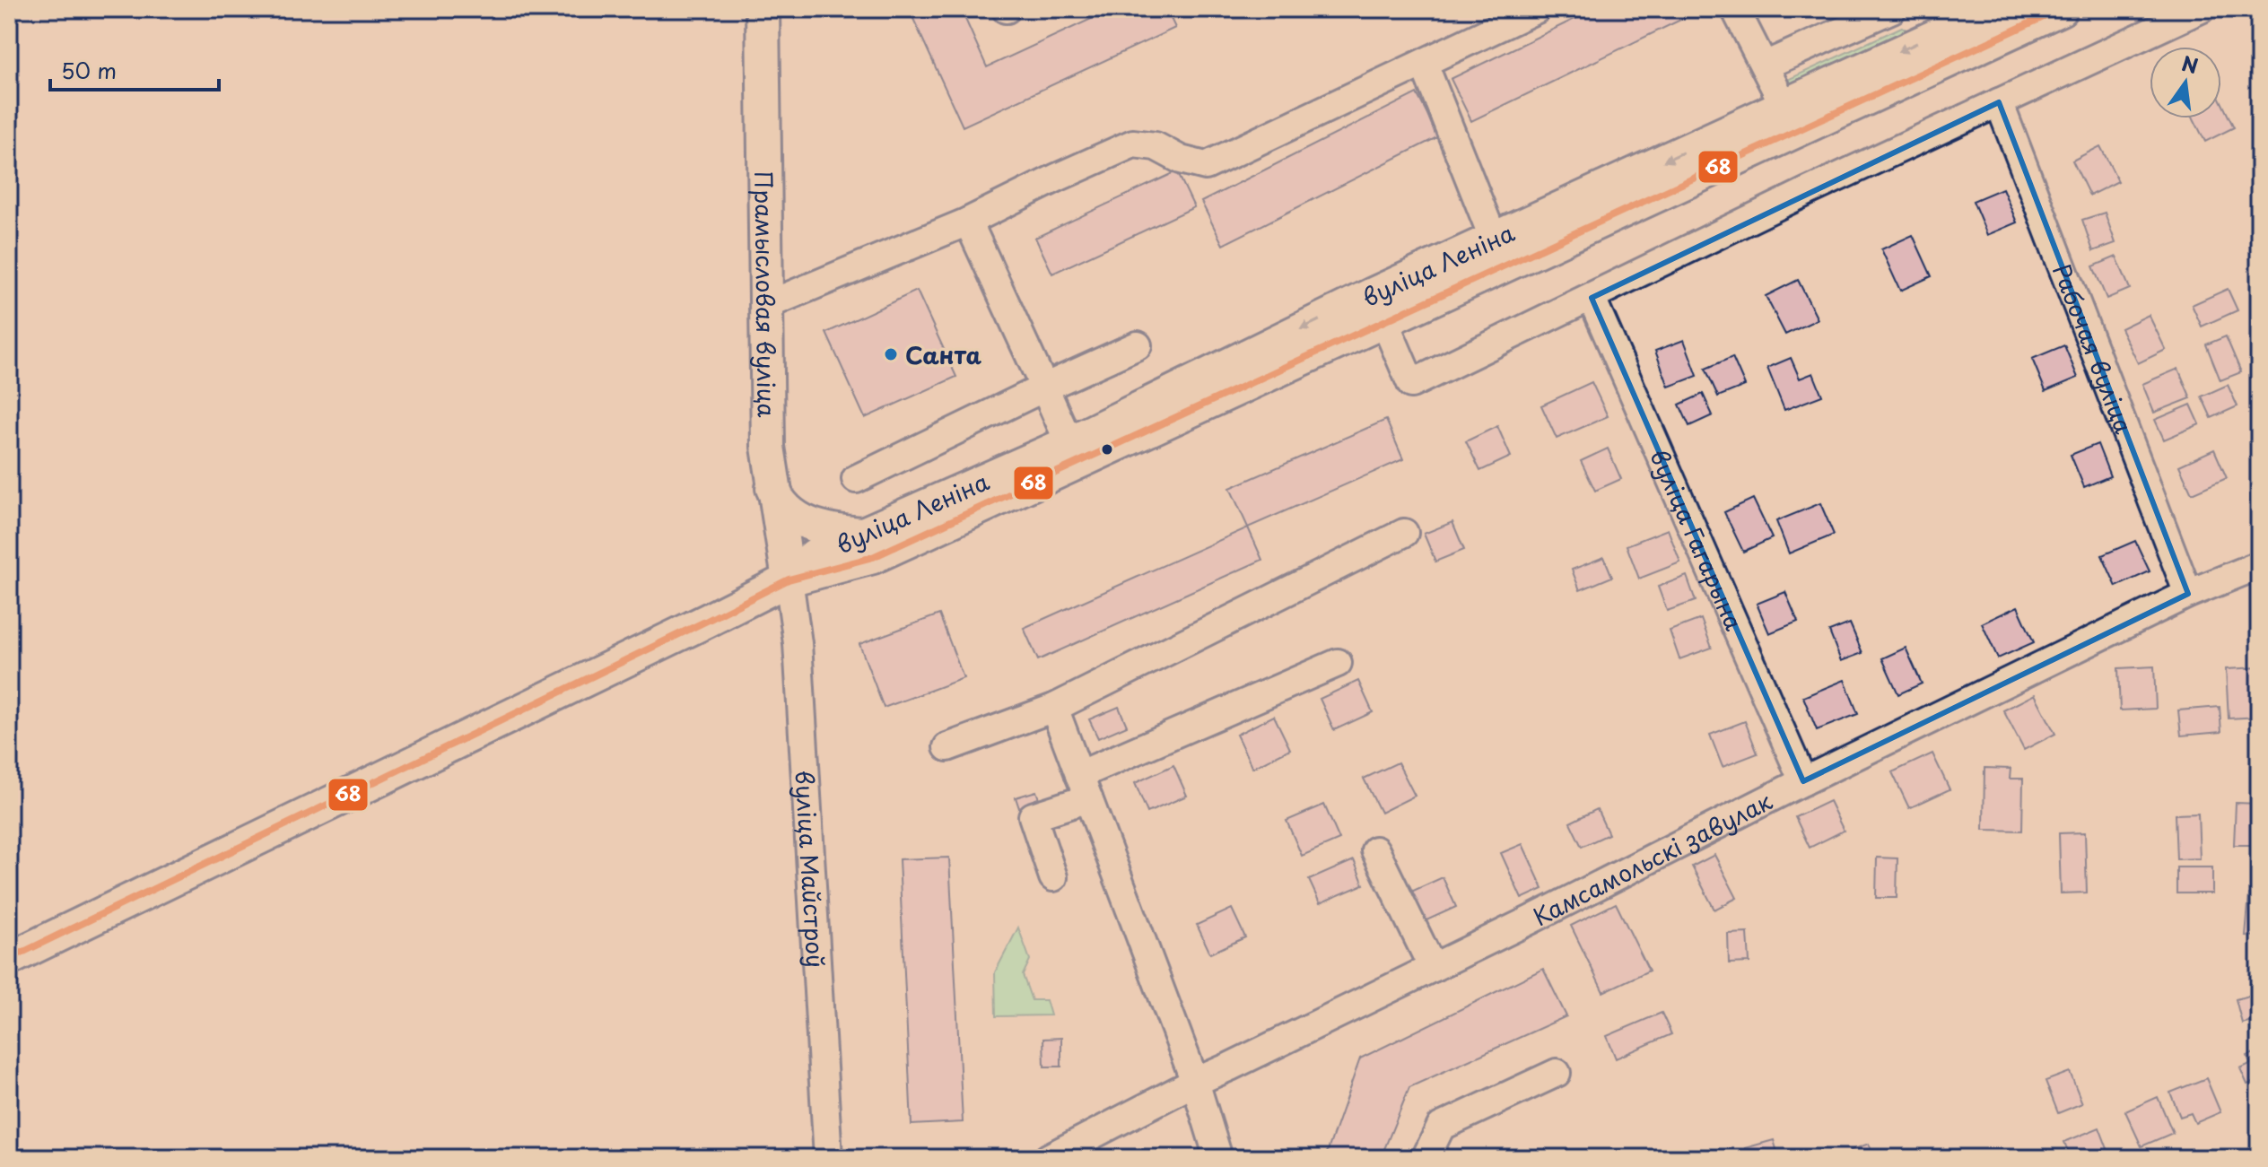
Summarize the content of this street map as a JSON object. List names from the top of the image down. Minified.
{"streets":{"main road":["вуліца Леніна","Прамысловая вуліца"],"street":["Рабочая вуліца","вуліца Гагарына","Камсамольскі завулак","вуліца Майстроў"]},"crossings":[["вуліца Леніна","Прамысловая вуліца"],["вуліца Леніна","вуліца Майстроў"],["Прамысловая вуліца","вуліца Майстроў"],["Рабочая вуліца","Камсамольскі завулак"],["вуліца Гагарына","Камсамольскі завулак"]],"places":["Санта"],"lines":["transit line 68"],"scale_bar":"50 m","north":"top"}
